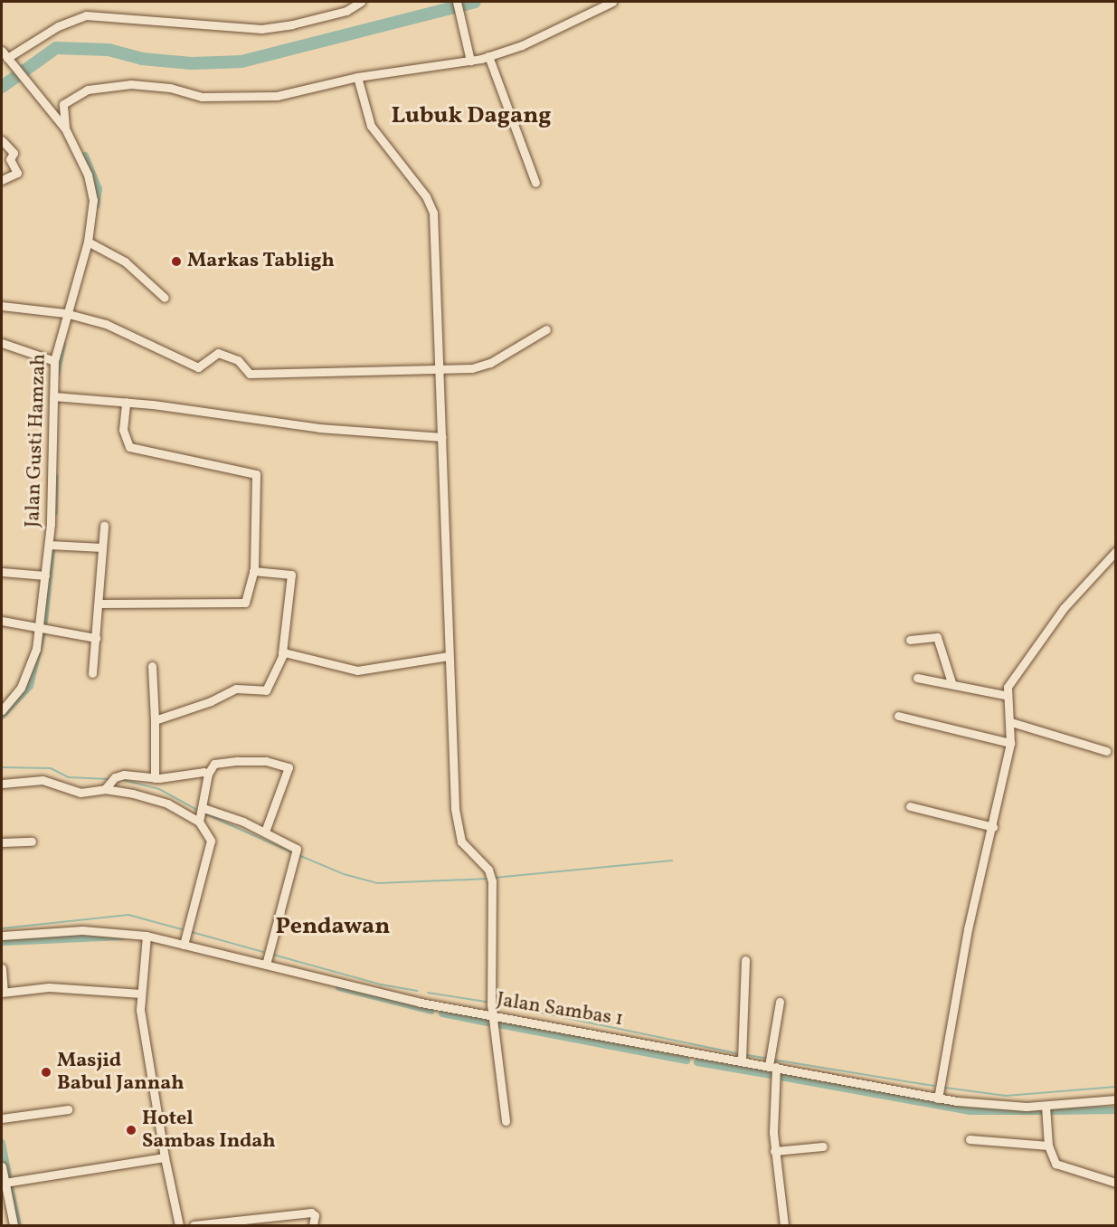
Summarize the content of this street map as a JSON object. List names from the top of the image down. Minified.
{"streets":{"street":["Jalan Gusti Hamzah","Jalan Sambas 1"]},"districts":["Lubuk Dagang","Pendawan"],"places":["Markas Tabligh","Masjid Babul Jannah","Hotel Sambas Indah"]}
